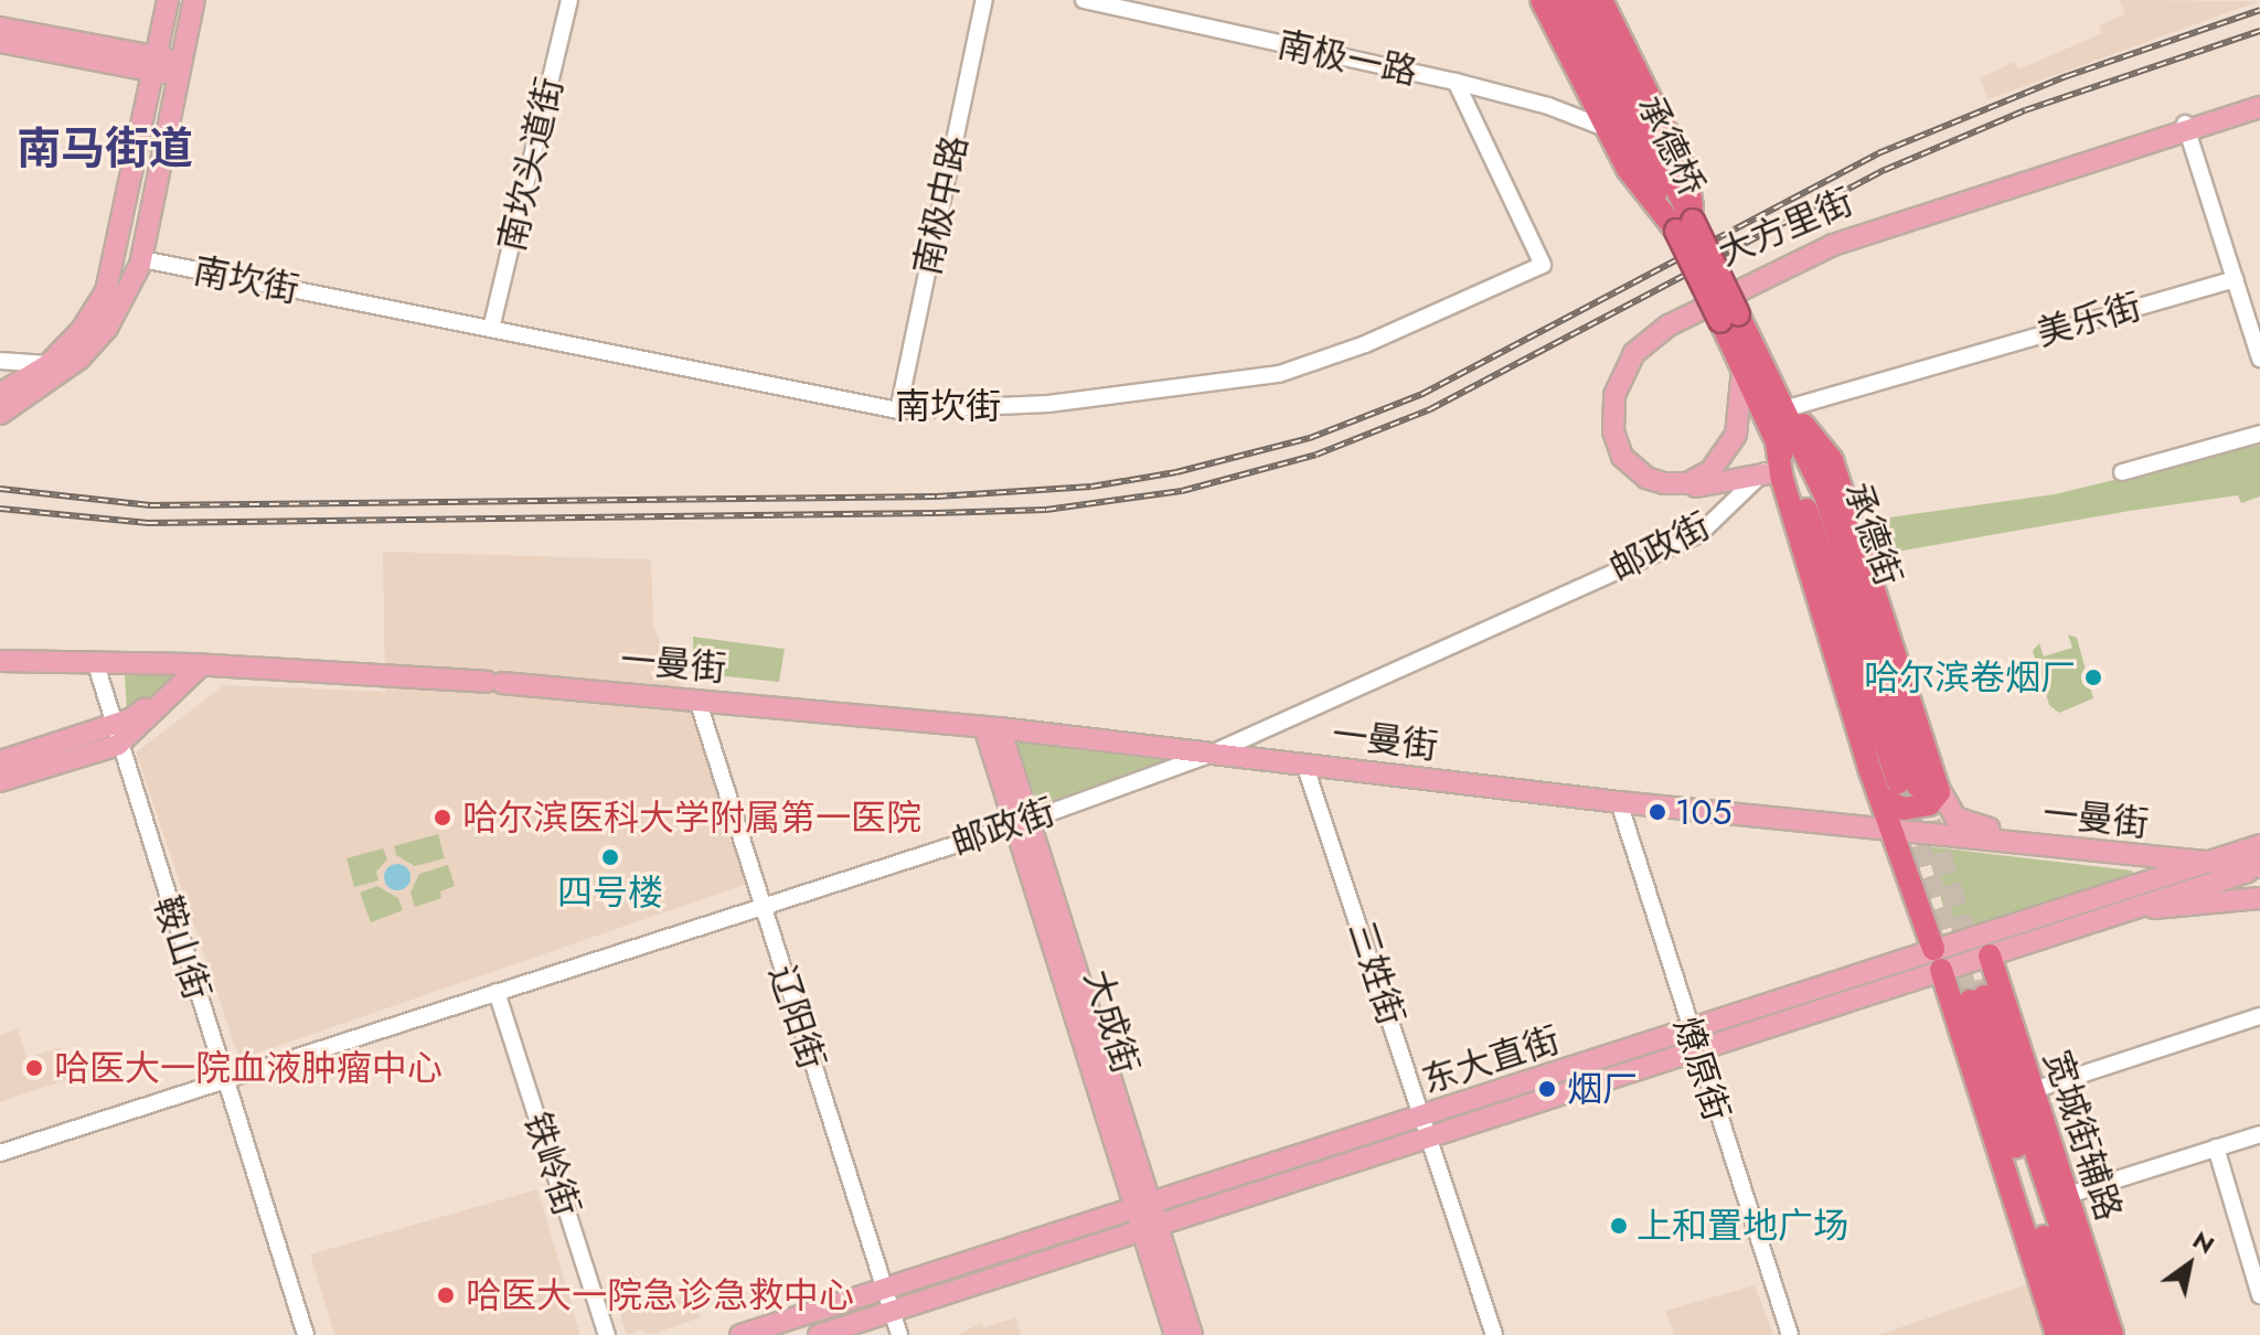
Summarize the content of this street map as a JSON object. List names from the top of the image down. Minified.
{"streets":{"highway":["承德桥","承德街","宽城街辅路"],"main road":["大方里街","一曼街","大成街","东大直街"],"street":["南极一路","南坎头道街","南极中路","南坎街","美乐街","邮政街","鞍山街","三姓街","辽阳街","燎原街","铁岭街"]},"crossings":[["南极一路","南坎街"],["承德桥","承德街"],["南坎头道街","南坎街"],["南极中路","南坎街"],["大方里街","承德街"],["大方里街","邮政街"],["美乐街","承德街"],["承德街","一曼街"],["邮政街","一曼街"],["邮政街","鞍山街"],["邮政街","辽阳街"],["邮政街","大成街"],["邮政街","铁岭街"],["一曼街","鞍山街"],["一曼街","三姓街"],["一曼街","辽阳街"],["一曼街","大成街"],["一曼街","东大直街"],["一曼街","燎原街"],["三姓街","东大直街"],["辽阳街","东大直街"],["大成街","东大直街"],["东大直街","燎原街"],["东大直街","宽城街辅路"]],"districts":["南马街道"],"places":["哈尔滨卷烟厂","105","哈尔滨医科大学附属第一医院","四号楼","哈医大一院血液肿瘤中心","烟厂","上和置地广场","哈医大一院急诊急救中心"],"north":"top right"}
